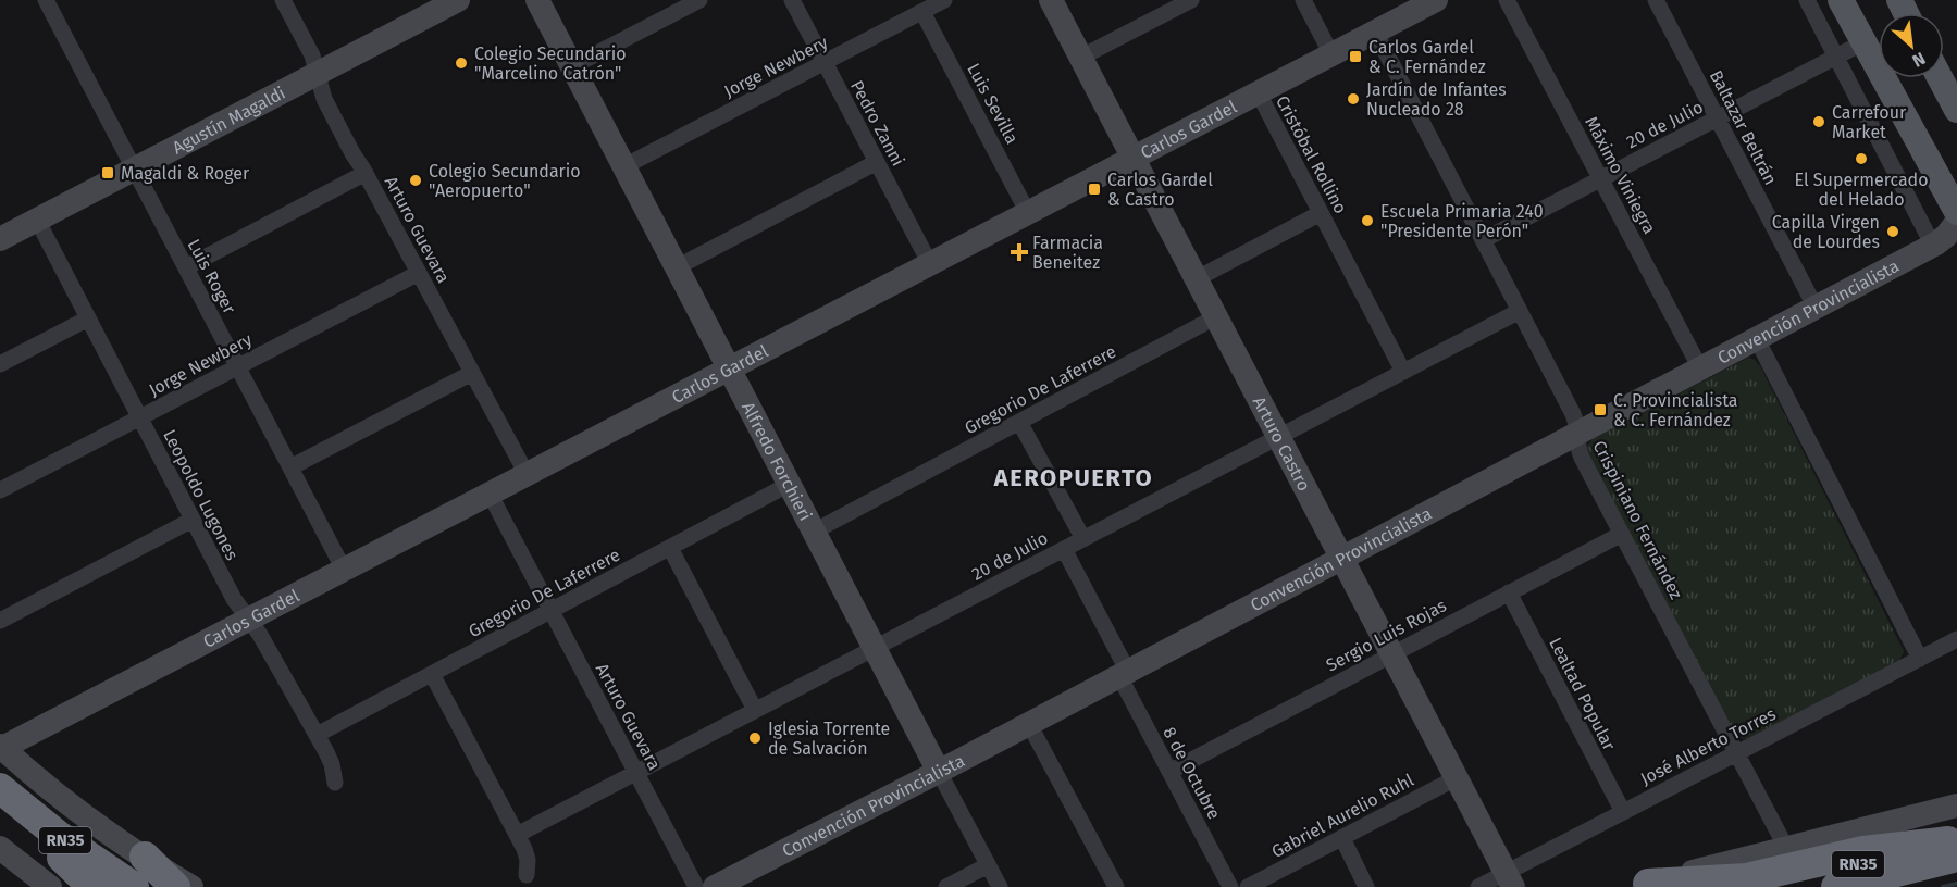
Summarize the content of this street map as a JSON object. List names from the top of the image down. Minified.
{"streets":{"highway":["RN35"],"street":["Jorge Newbery","Luis Sevilla","Agustín Magaldi","Pedro Zanni","20 de Julio","Baltazar Beltrán","Carlos Gardel","Cristóbal Rollino","Máximo Viniegra","Arturo Guevara","Luis Roger","Convención Provincialista","Gregorio De Laferrere","Arturo Castro","Alfredo Forchieri","Leopoldo Lugones","Crispiniano Fernández","Sergio Luis Rojas","Lealtad Popular","José Alberto Torres","8 de Octubre","Gabriel Aurelio Ruhl"]},"crossings":[["Jorge Newbery","Luis Sevilla"],["Jorge Newbery","Pedro Zanni"],["Jorge Newbery","Arturo Guevara"],["Jorge Newbery","Luis Roger"],["Jorge Newbery","Alfredo Forchieri"],["Jorge Newbery","Leopoldo Lugones"],["Luis Sevilla","Carlos Gardel"],["Agustín Magaldi","Arturo Guevara"],["Agustín Magaldi","Luis Roger"],["Agustín Magaldi","Leopoldo Lugones"],["Pedro Zanni","Carlos Gardel"],["20 de Julio","Baltazar Beltrán"],["20 de Julio","Cristóbal Rollino"],["20 de Julio","Máximo Viniegra"],["20 de Julio","Arturo Guevara"],["20 de Julio","Arturo Castro"],["20 de Julio","Alfredo Forchieri"],["20 de Julio","Crispiniano Fernández"],["20 de Julio","8 de Octubre"],["Baltazar Beltrán","Convención Provincialista"],["Carlos Gardel","Cristóbal Rollino"],["Carlos Gardel","Arturo Guevara"],["Carlos Gardel","Luis Roger"],["Carlos Gardel","Arturo Castro"],["Carlos Gardel","Alfredo Forchieri"],["Carlos Gardel","Leopoldo Lugones"],["Carlos Gardel","Crispiniano Fernández"],["Máximo Viniegra","Convención Provincialista"],["Arturo Guevara","Gregorio De Laferrere"],["Convención Provincialista","Arturo Castro"],["Convención Provincialista","Alfredo Forchieri"],["Convención Provincialista","Crispiniano Fernández"],["Convención Provincialista","8 de Octubre"],["Gregorio De Laferrere","Arturo Castro"],["Gregorio De Laferrere","Alfredo Forchieri"],["Gregorio De Laferrere","Leopoldo Lugones"],["Arturo Castro","Sergio Luis Rojas"],["Arturo Castro","José Alberto Torres"],["Arturo Castro","Gabriel Aurelio Ruhl"],["Crispiniano Fernández","Sergio Luis Rojas"],["Crispiniano Fernández","José Alberto Torres"],["Sergio Luis Rojas","Lealtad Popular"],["Sergio Luis Rojas","8 de Octubre"],["Lealtad Popular","José Alberto Torres"]],"districts":["AEROPUERTO"],"places":{"transit":["Carlos Gardel & C. Fernández","Magaldi & Roger","Carlos Gardel & Castro","C. Provincialista & C. Fernández"],"other":["Colegio Secundario \"Marcelino Catrón\"","Jardín de Infantes Nucleado 28","Carrefour Market","El Supermercado del Helado","Colegio Secundario \"Aeropuerto\"","Escuela Primaria 240 \"Presidente Perón\"","Capilla Virgen de Lourdes","Iglesia Torrente de Salvación"],"health":["Farmacia Beneitez"]},"north":"bottom right"}
